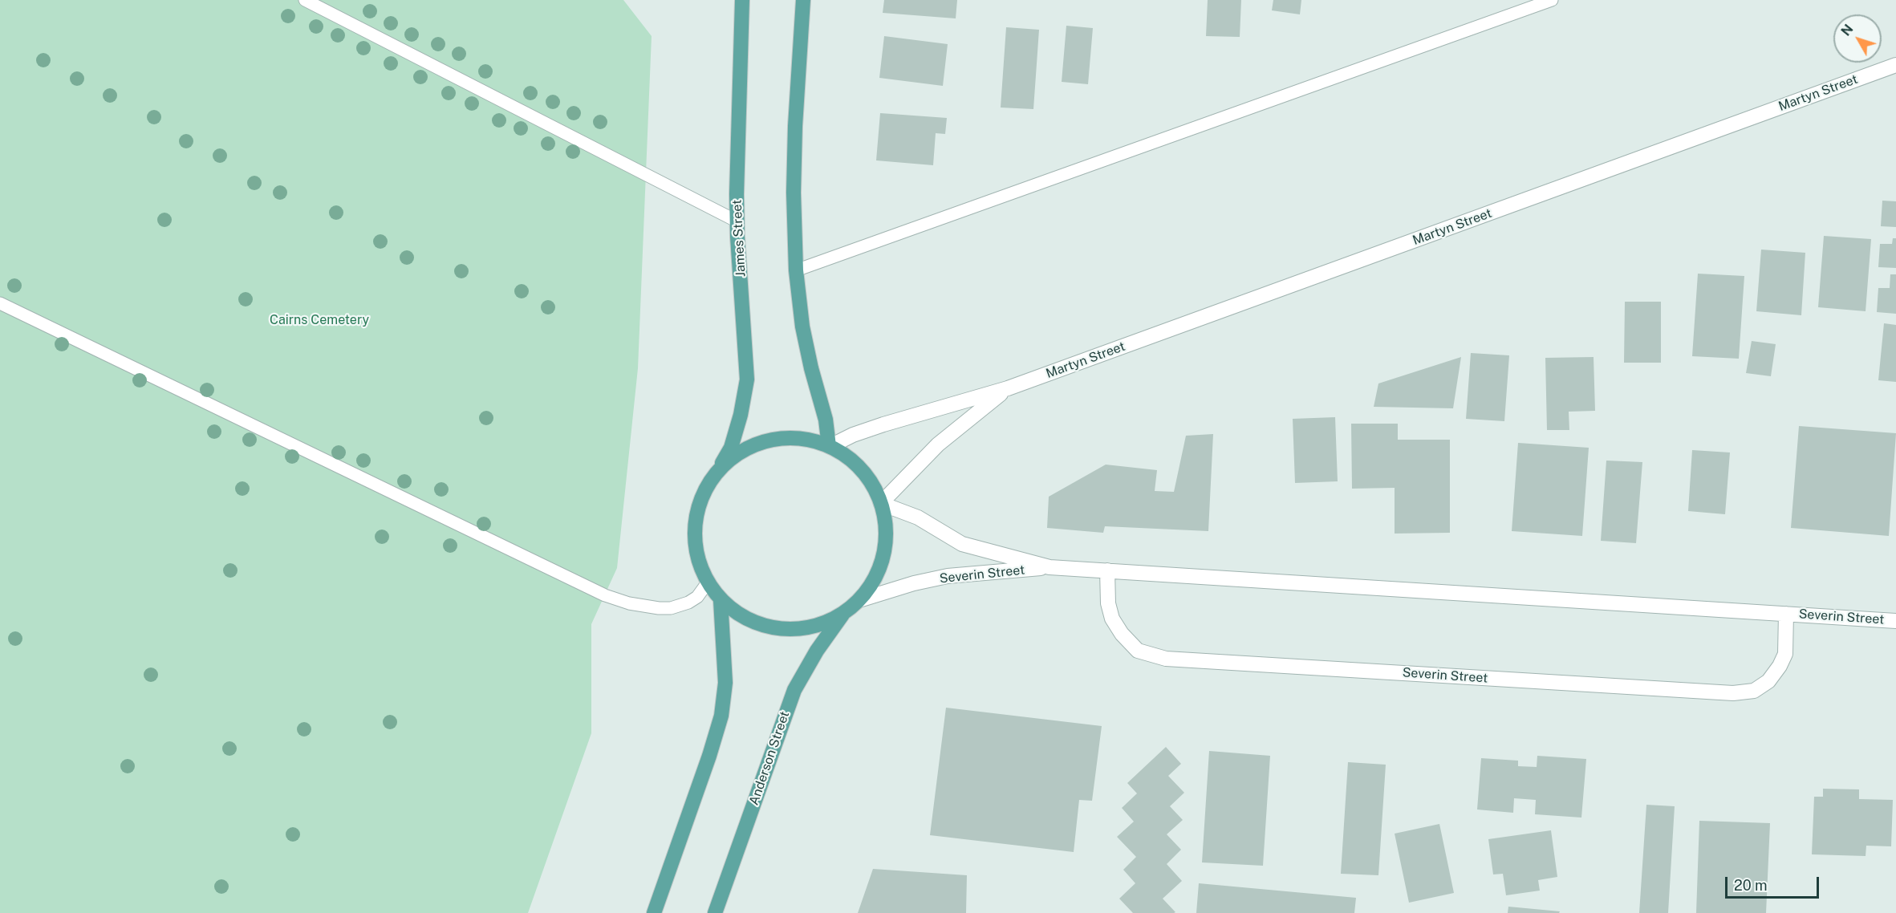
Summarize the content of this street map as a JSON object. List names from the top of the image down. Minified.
{"streets":{"main road":["James Street","Anderson Street"],"street":["Martyn Street","Severin Street"]},"crossings":[["Martyn Street","Severin Street"]],"parks":["Cairns Cemetery"],"scale_bar":"20 m","north":"top left"}
